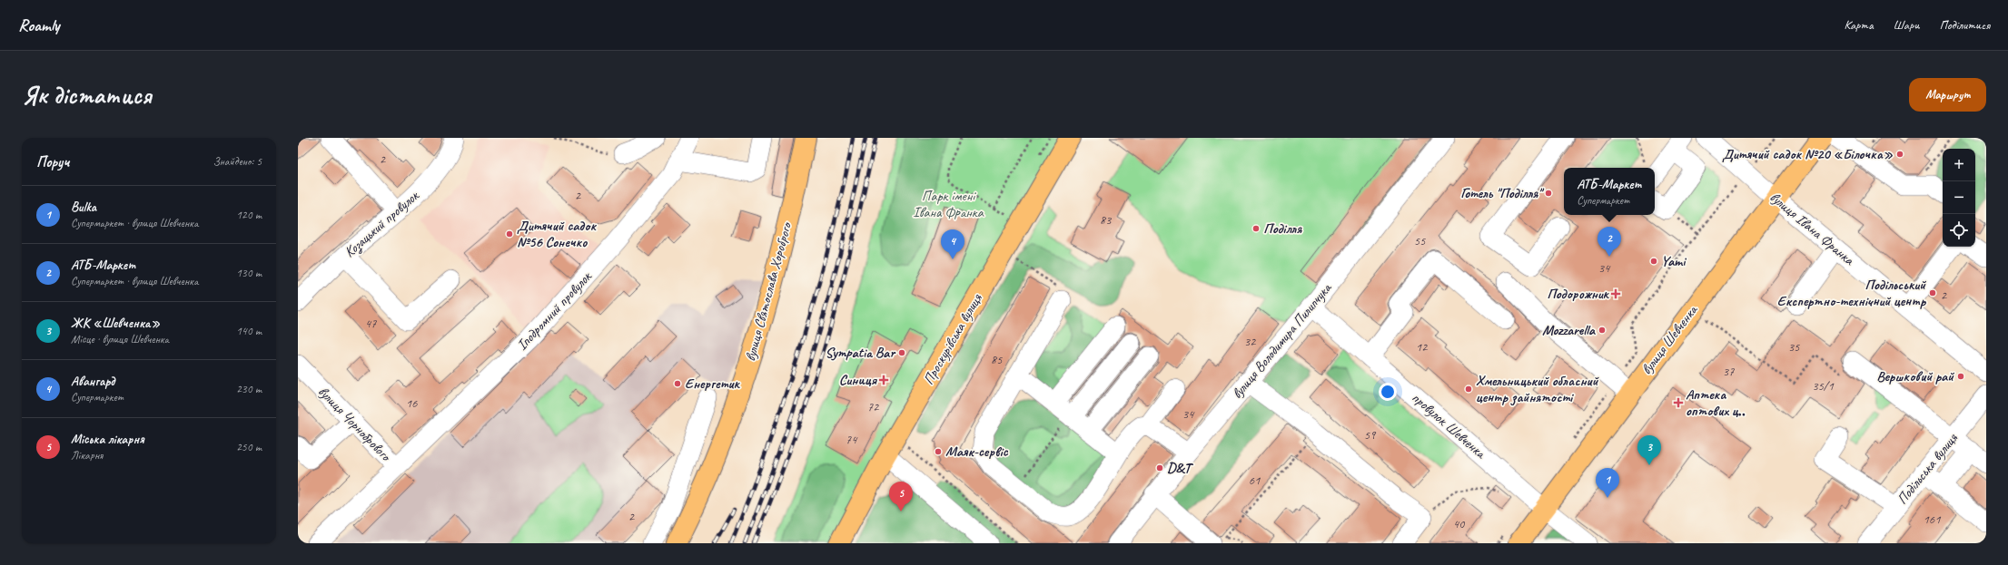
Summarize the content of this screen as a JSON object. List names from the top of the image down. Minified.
{"streets":{"main road":["вулиця Святослава Хороброго","Проскурівська вулиця","вулиця Шевченка"],"street":["Козацький провулок","вулиця Івана Франка","Іподромний провулок","вулиця Володимира Пилипчука","вулиця Чорнобрового","провулок Шевченка","Подільська вулиця"]},"crossings":[["вулиця Івана Франка","вулиця Шевченка"],["Іподромний провулок","вулиця Чорнобрового"],["вулиця Шевченка","провулок Шевченка"],["вулиця Володимира Пилипчука","провулок Шевченка"]],"parks":["Парк імені Івана Франка"],"places":{"other":["Дитячий садок №20 «Білочка»","Готель \"Поділля\"","Поділля","Дитячий садок №56 Сонечко","Yami","Подільський Експертно-технічний центр","Mozzarella","Sympatia Bar","Вершковий рай","Енергетик","Хмельницький обласний центр зайнятості","Маяк-сервіс","D&T"],"health":["Подорожник","Синиця","Аптека оптових ц‥"]},"house_numbers":["2","2","83","55","34","2","47","32","12","35","85","37","35/1","16","72","34","59","74","61","2","161","40"],"page":{"header":"Roamly","nav":["Карта","Шари","Поділитися"],"buttons":"Маршрут","title":"Як дістатися","heading":["Поруч","Знайдено: 5"],"map_buttons":["+","−"],"popup":["АТБ-Маркет","Супермаркет"],"list":[{"mark":"1","name":"Bulka","note":"Супермаркет · вулиця Шевченка","value":"120 m"},{"mark":"2","name":"АТБ-Маркет","note":"Супермаркет · вулиця Шевченка","value":"130 m"},{"mark":"3","name":"ЖК «Шевченка»","note":"Місце · вулиця Шевченка","value":"140 m"},{"mark":"4","name":"Авангард","note":"Супермаркет","value":"230 m"},{"mark":"5","name":"Міська лікарня","note":"Лікарня","value":"250 m"}],"pins":["2","4","3","1","5"]}}
